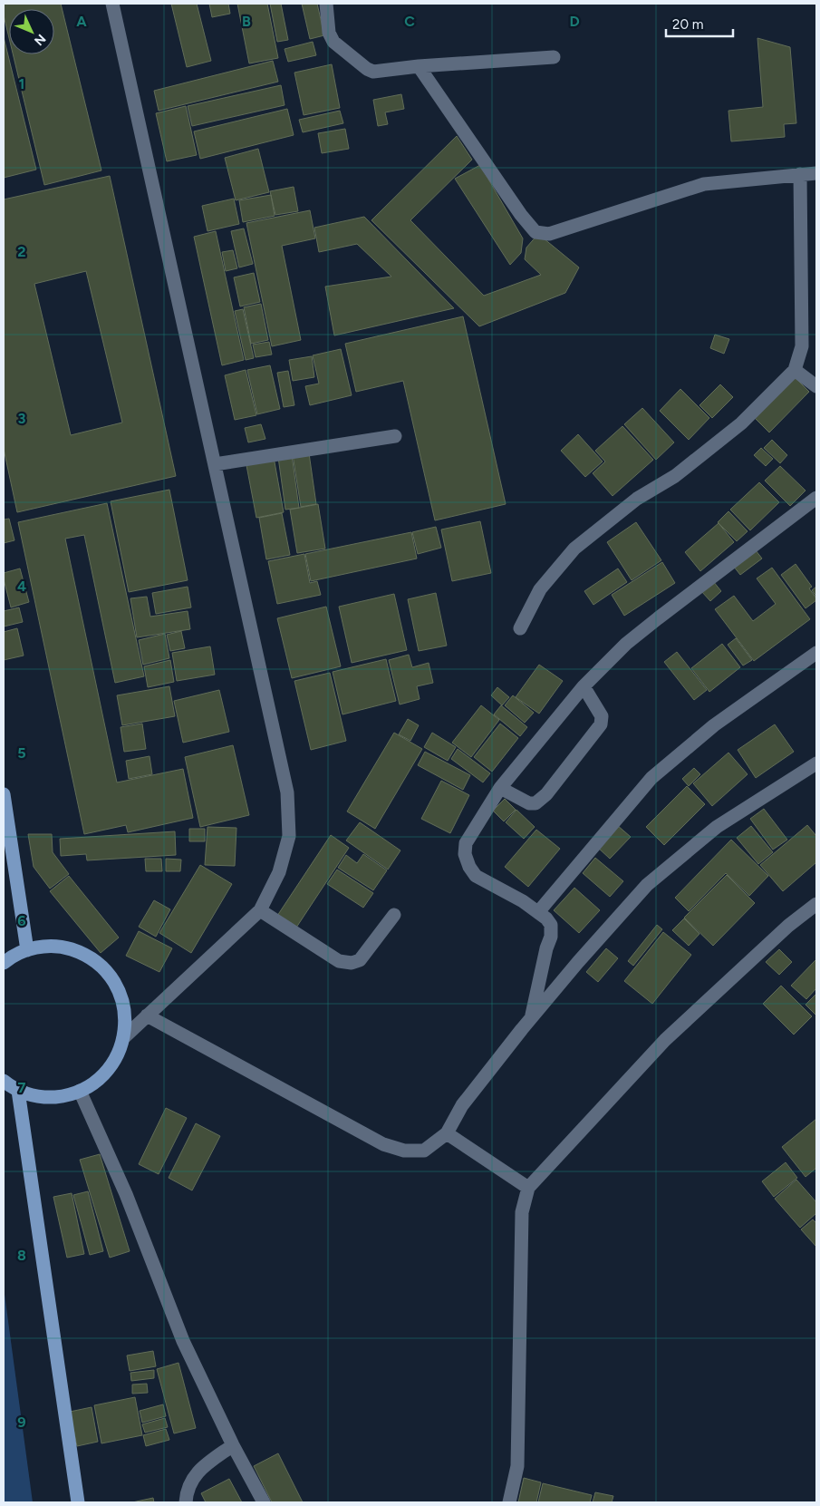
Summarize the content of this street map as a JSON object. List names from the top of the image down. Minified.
{"scale_bar":"20 m","north":"bottom right","grid":{"columns":["A","B","C","D"],"rows":["1","2","3","4","5","6","7","8","9"]}}
